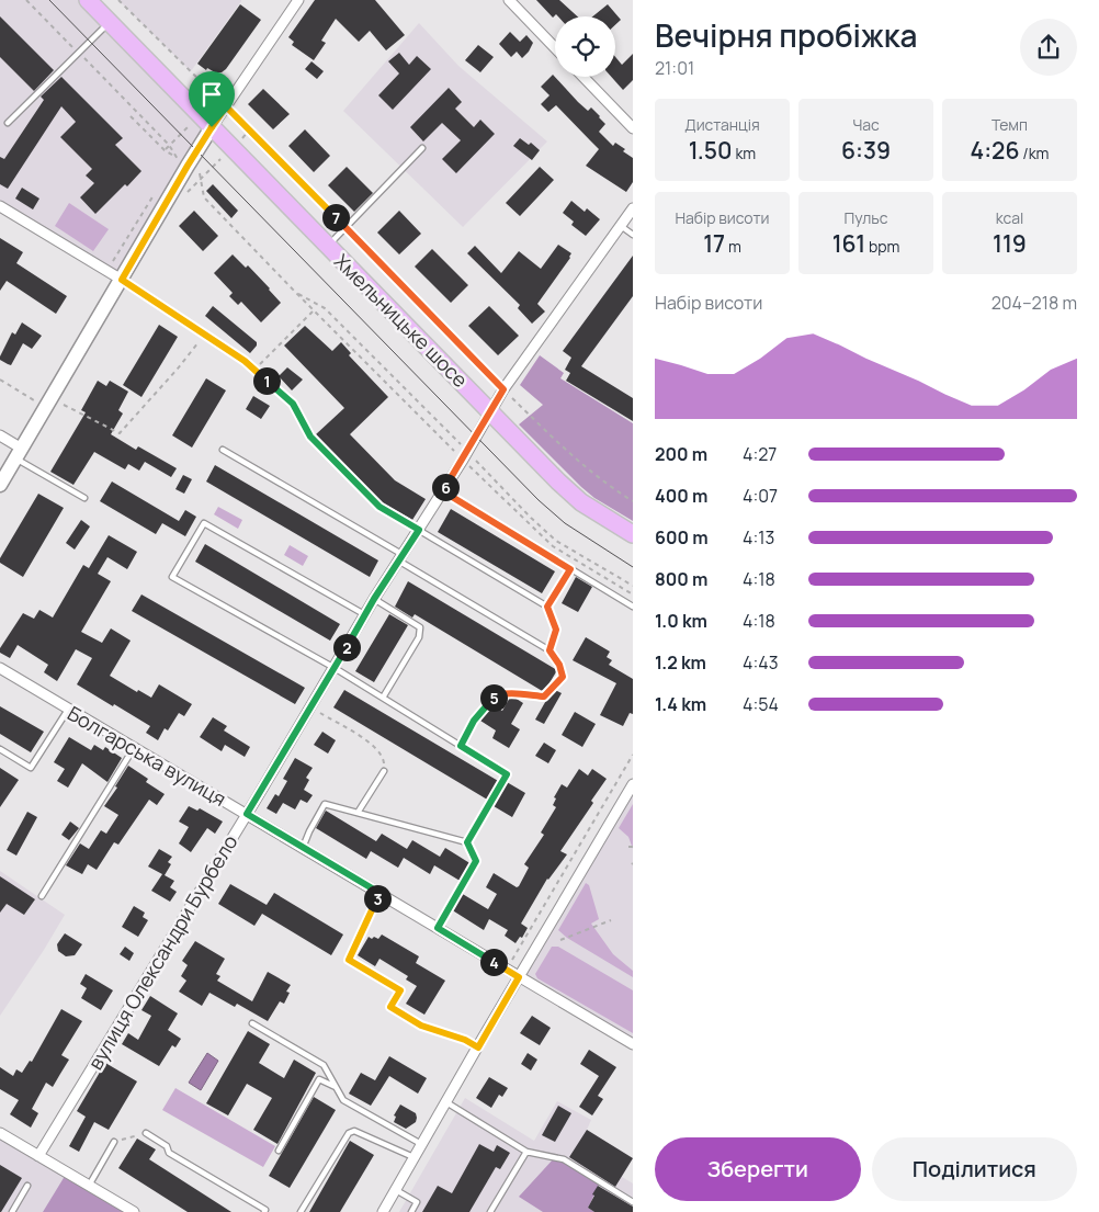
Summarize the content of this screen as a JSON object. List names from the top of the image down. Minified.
{"streets":{"main road":["Хмельницьке шосе"],"street":["Болгарська вулиця","вулиця Олександри Бурбело"]},"crossings":[["Хмельницьке шосе","вулиця Олександри Бурбело"],["Болгарська вулиця","вулиця Олександри Бурбело"]],"page":{"heading":["Вечірня пробіжка","21:01"],"stats":[["Дистанція","1.50 km"],["Час","6:39"],["Темп","4:26 /km"],["Набір висоти","17 m"],["Пульс","161 bpm"],["kcal","119"]],"pins":["7","1","6","2","5","3","4"],"chart":["Набір висоти","204–218 m"],"list":[{"name":"200 m","note":"4:27"},{"name":"400 m","note":"4:07"},{"name":"600 m","note":"4:13"},{"name":"800 m","note":"4:18"},{"name":"1.0 km","note":"4:18"},{"name":"1.2 km","note":"4:43"},{"name":"1.4 km","note":"4:54"}],"buttons":["Зберегти","Поділитися"]}}
